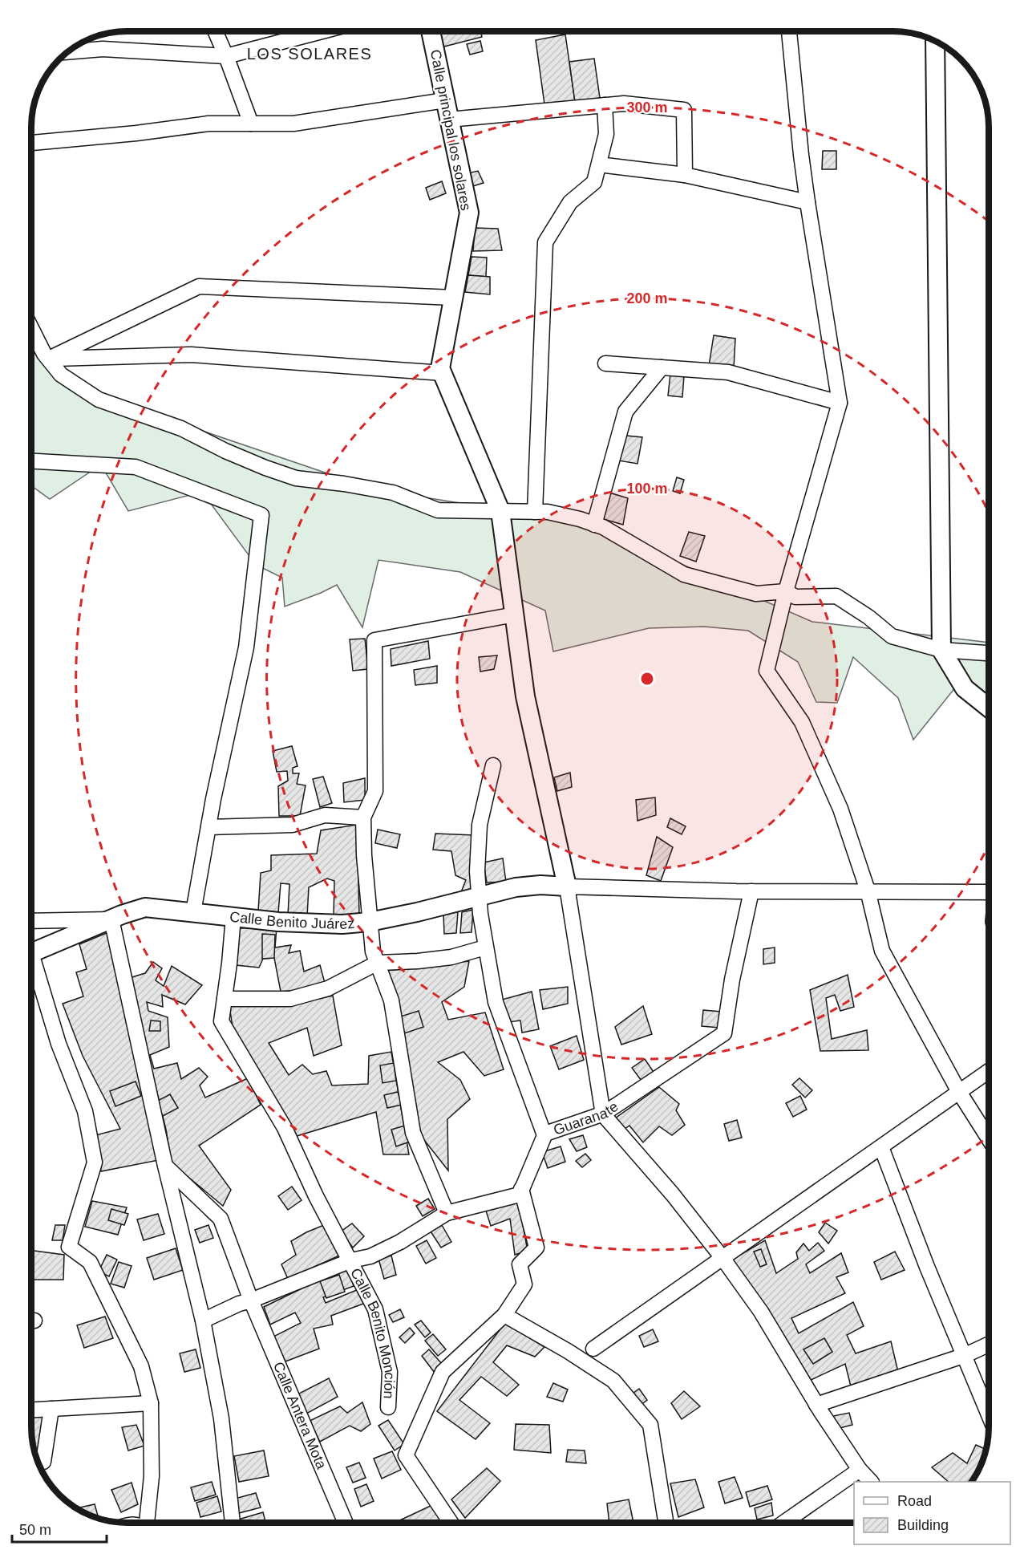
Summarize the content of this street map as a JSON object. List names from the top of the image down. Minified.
{"streets":{"main road":["Calle principal los solares","Calle Benito Juárez"],"street":["Guaranate","Calle Benito Monción","Calle Antera Mota"]},"crossings":[["Calle principal los solares","Calle Benito Juárez"],["Calle Benito Juárez","Calle Benito Monción"]],"districts":["LOS SOLARES"],"legend":["Road","Building"],"scale_bar":"50 m","rings":["300 m","200 m","100 m"]}
